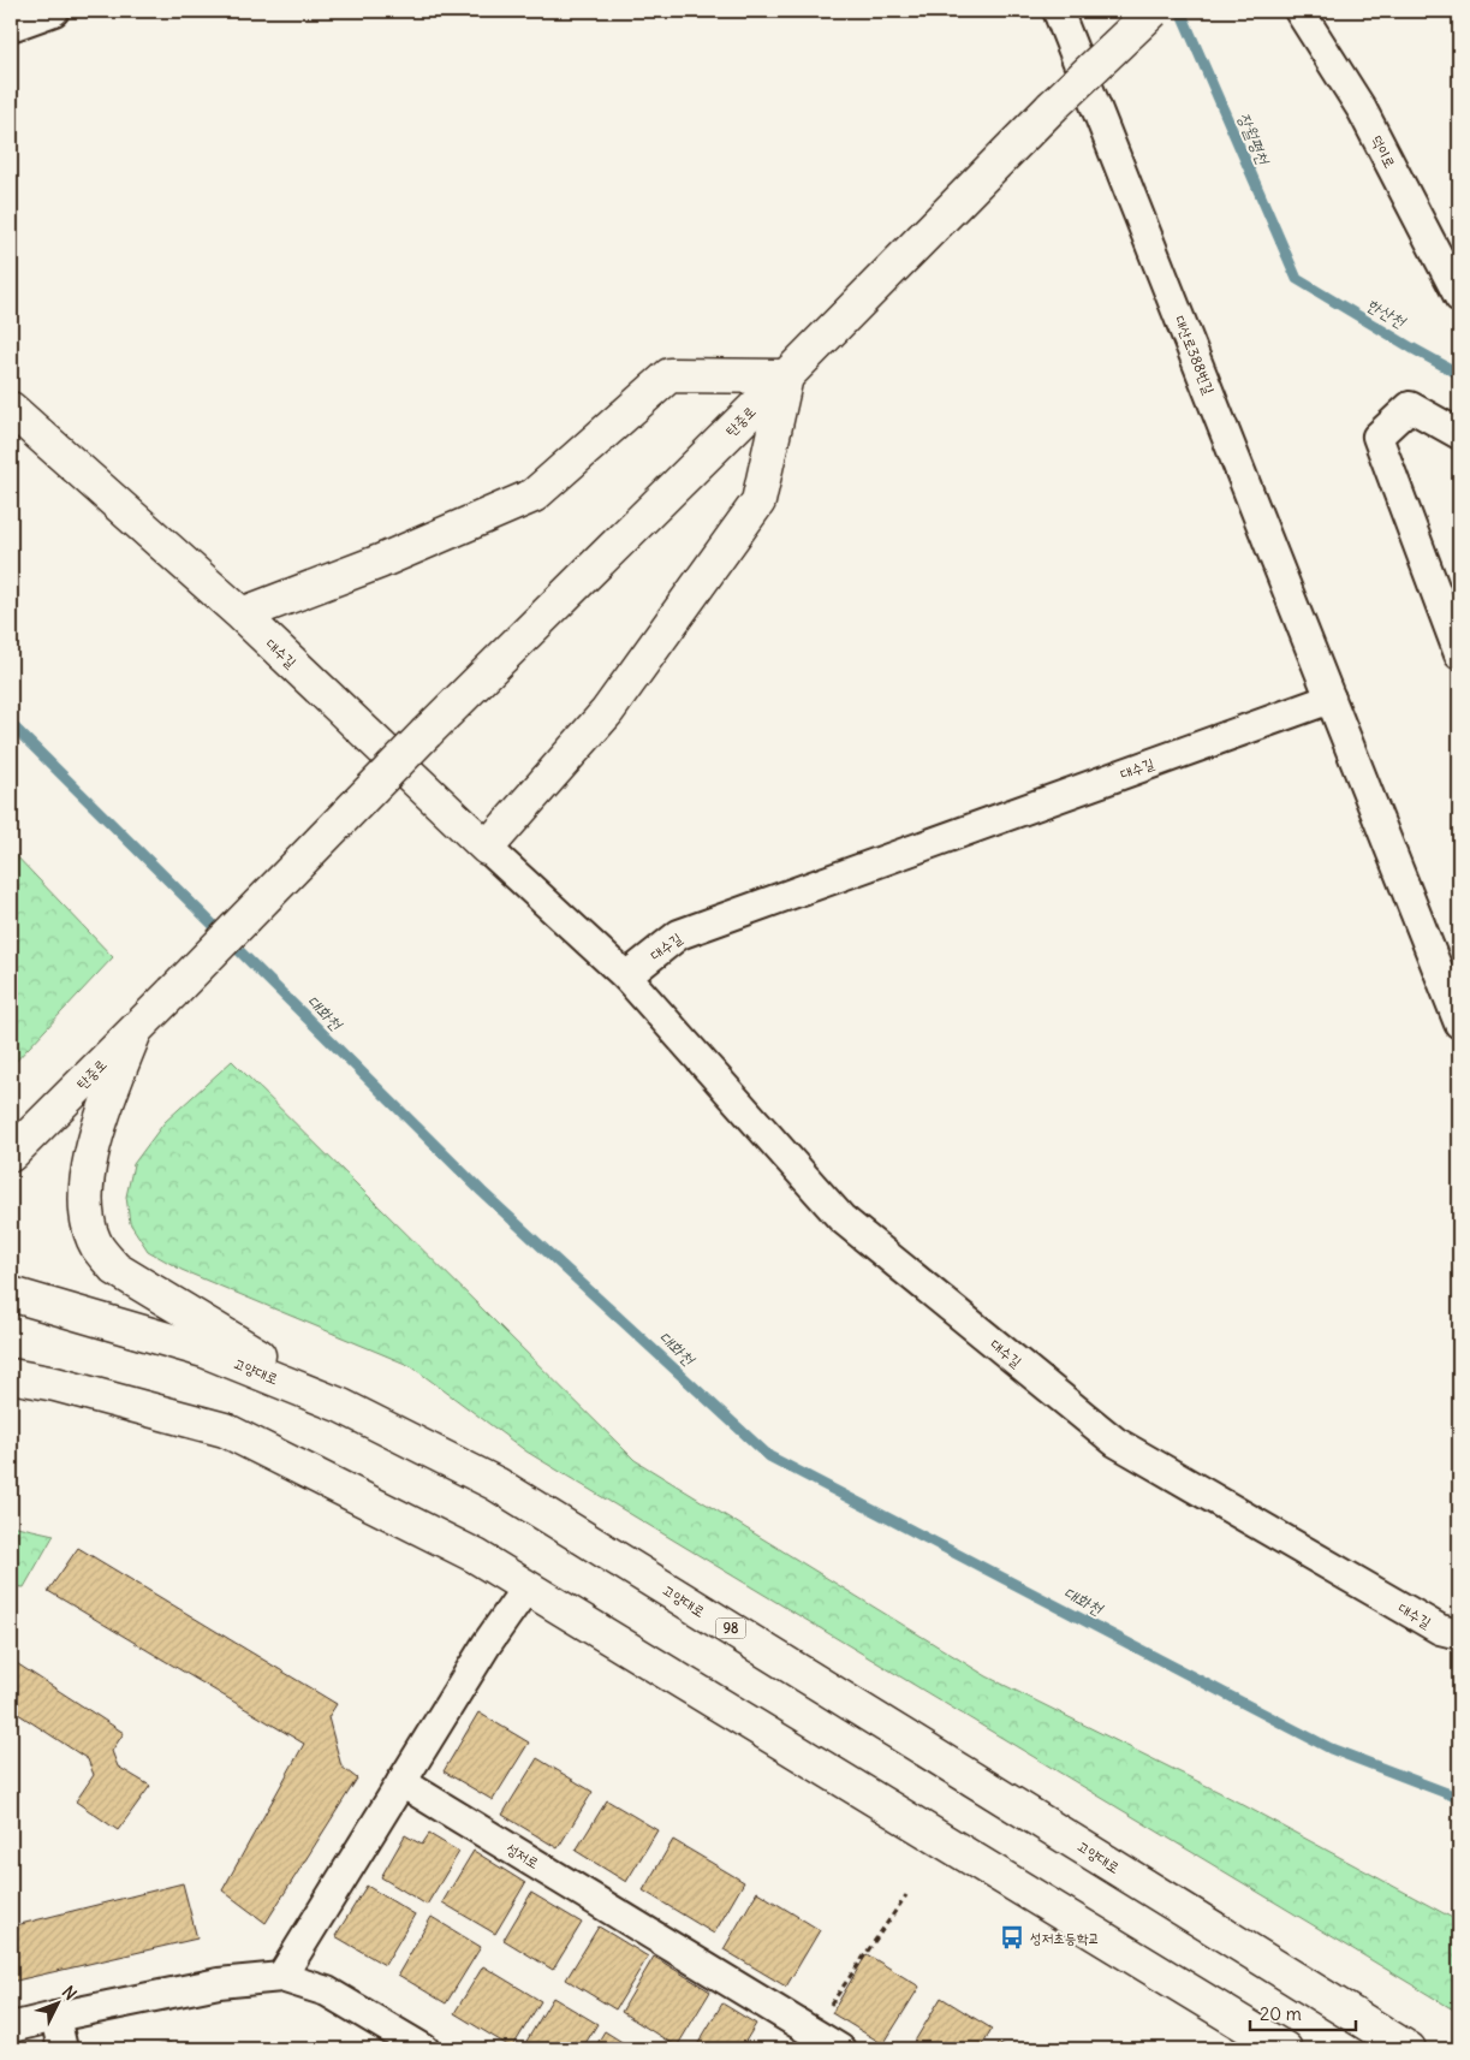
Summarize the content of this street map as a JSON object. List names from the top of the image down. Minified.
{"streets":{"main road":["탄중로","대수길","고양대로","98"],"street":["덕이로","대산로388번길","성저로"]},"crossings":[["대산로388번길","대수길"]],"water":["장월평천","한산천","대화천"],"places":{"bus stop":["성저초등학교"]},"scale_bar":"20 m","north":"top right"}
